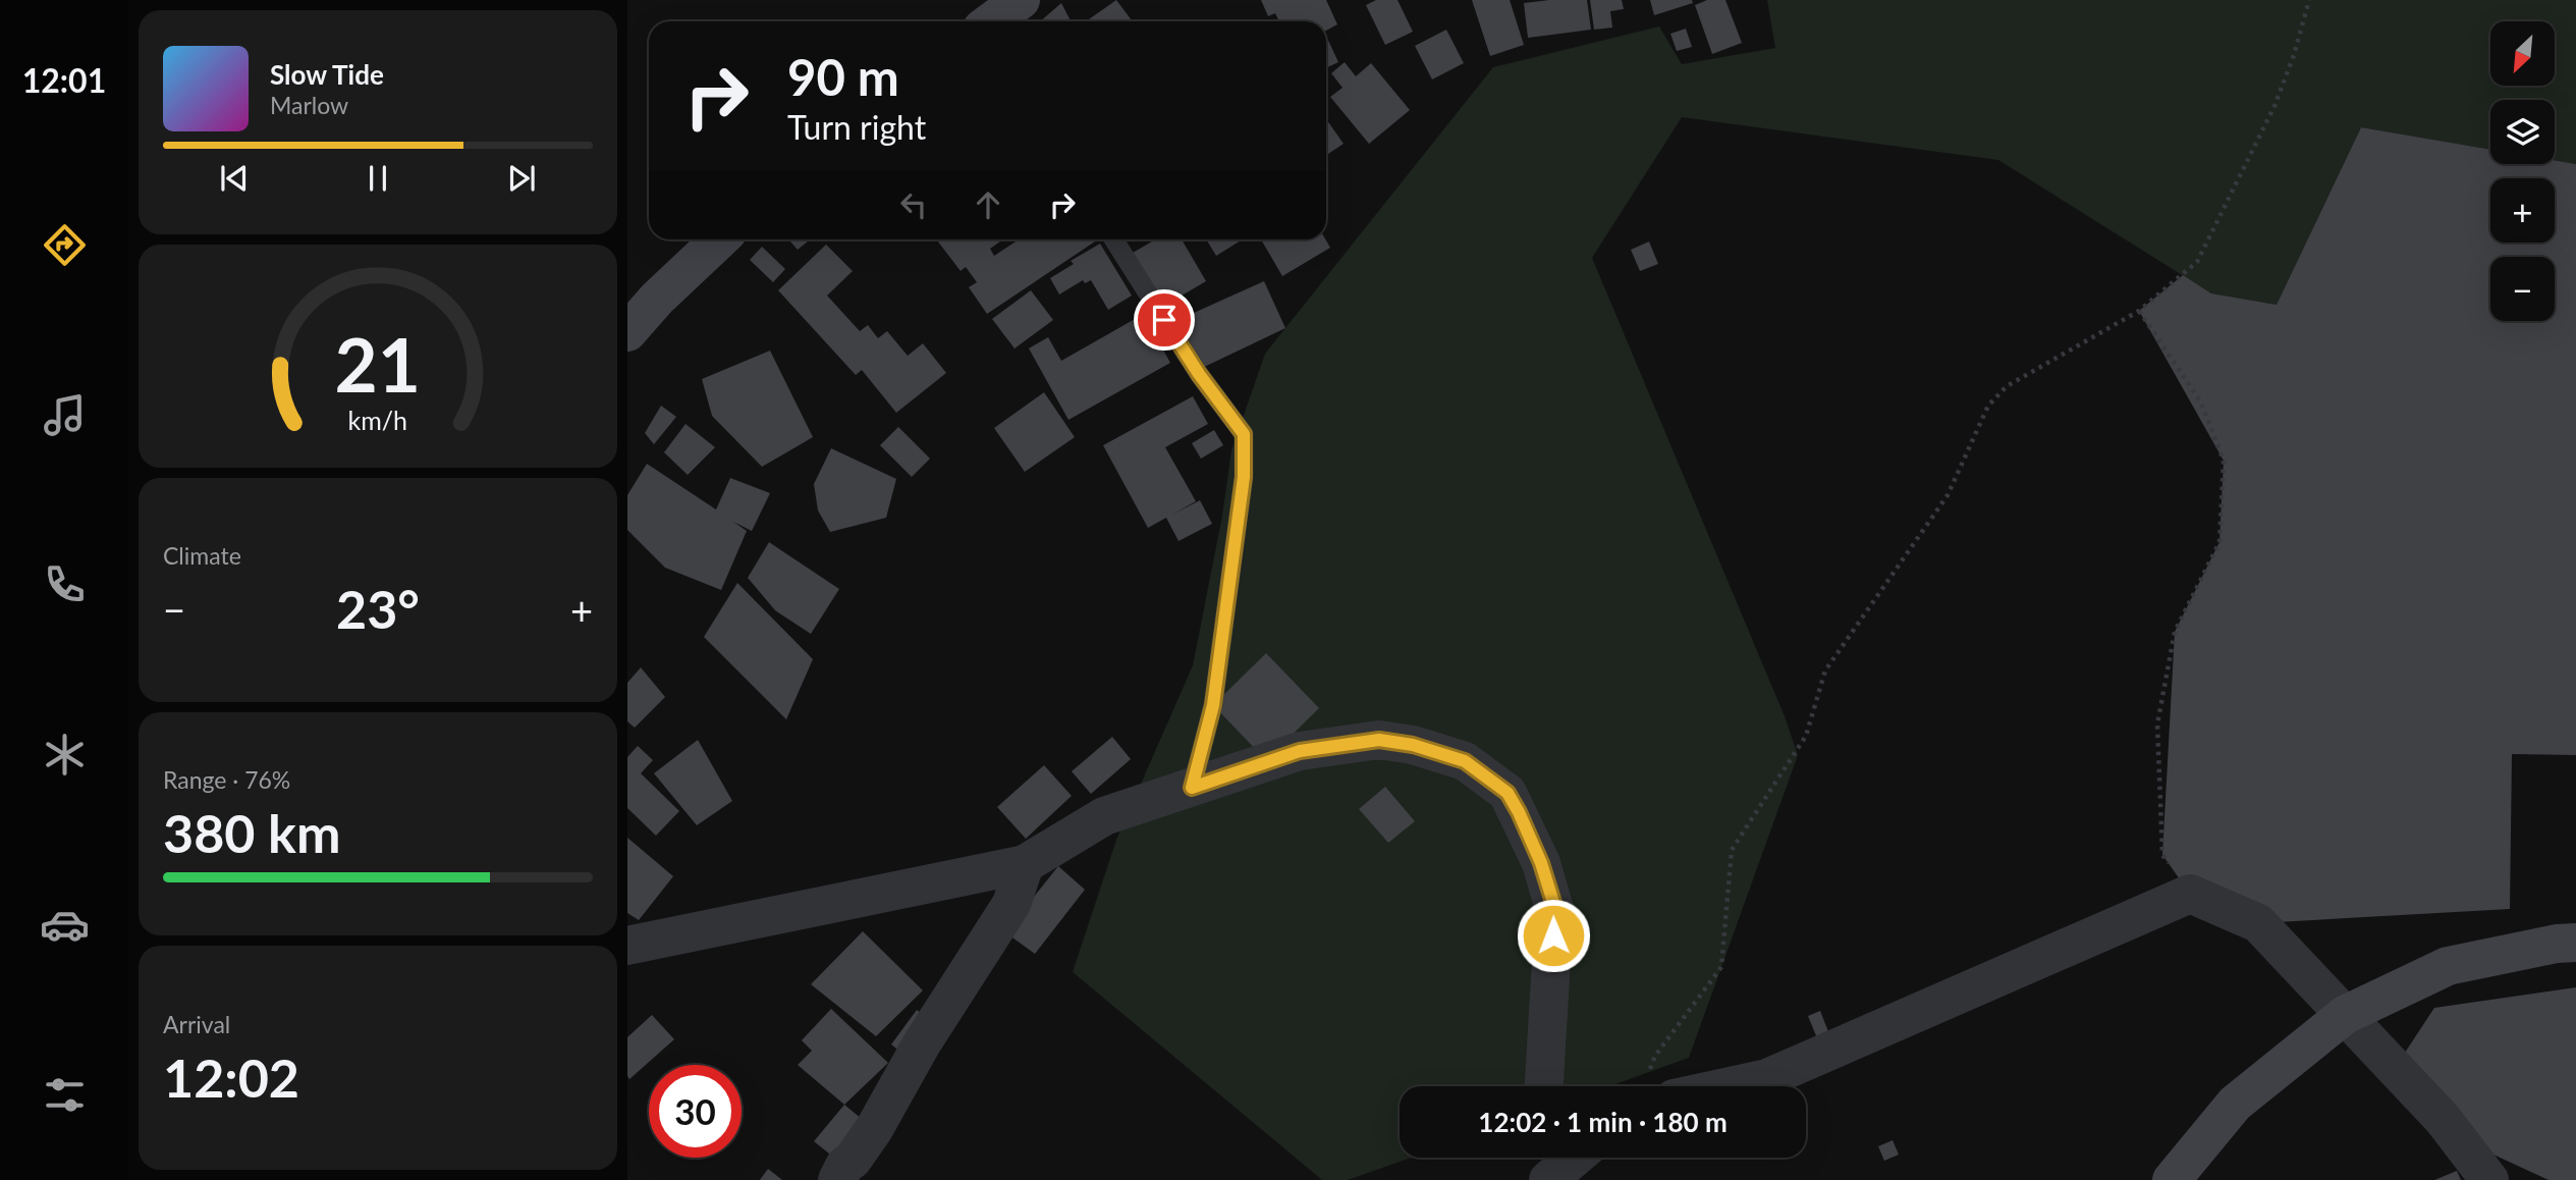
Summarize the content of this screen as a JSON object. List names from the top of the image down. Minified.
{"north":"bottom left","page":{"tabs":"12:01","map_buttons":["+","−"],"turn":["90 m","Turn right"],"song":["Slow Tide","Marlow"],"tile":["Climate",["Range · 76%","380 km"],["Arrival","12:02"]],"heat":["−","23°","+"],"limit":"30","trip":"12:02 · 1 min · 180 m","gauge":["21","km/h"]}}
